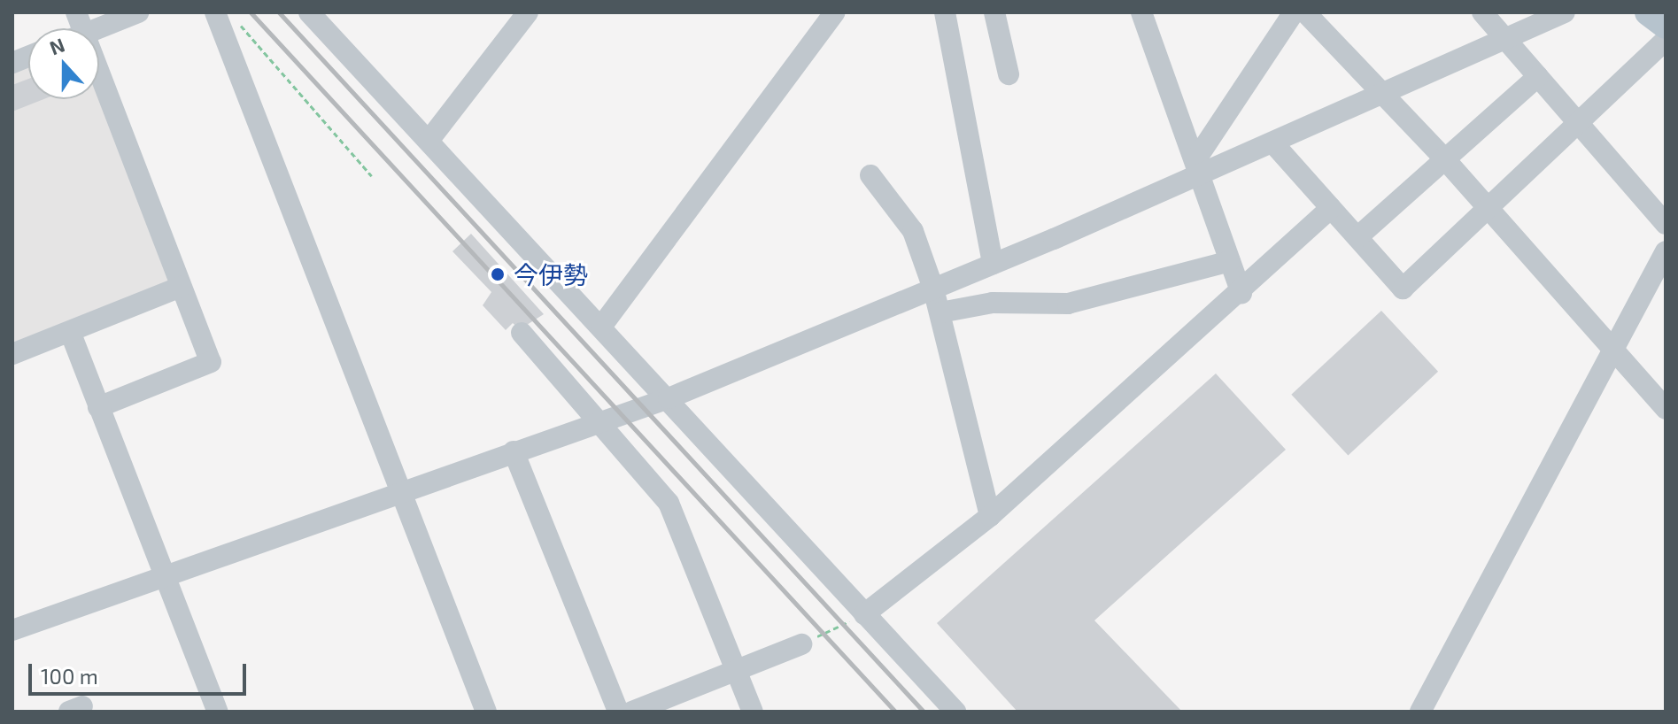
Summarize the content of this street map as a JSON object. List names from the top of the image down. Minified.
{"places":["今伊勢"],"scale_bar":"100 m","north":"top"}
